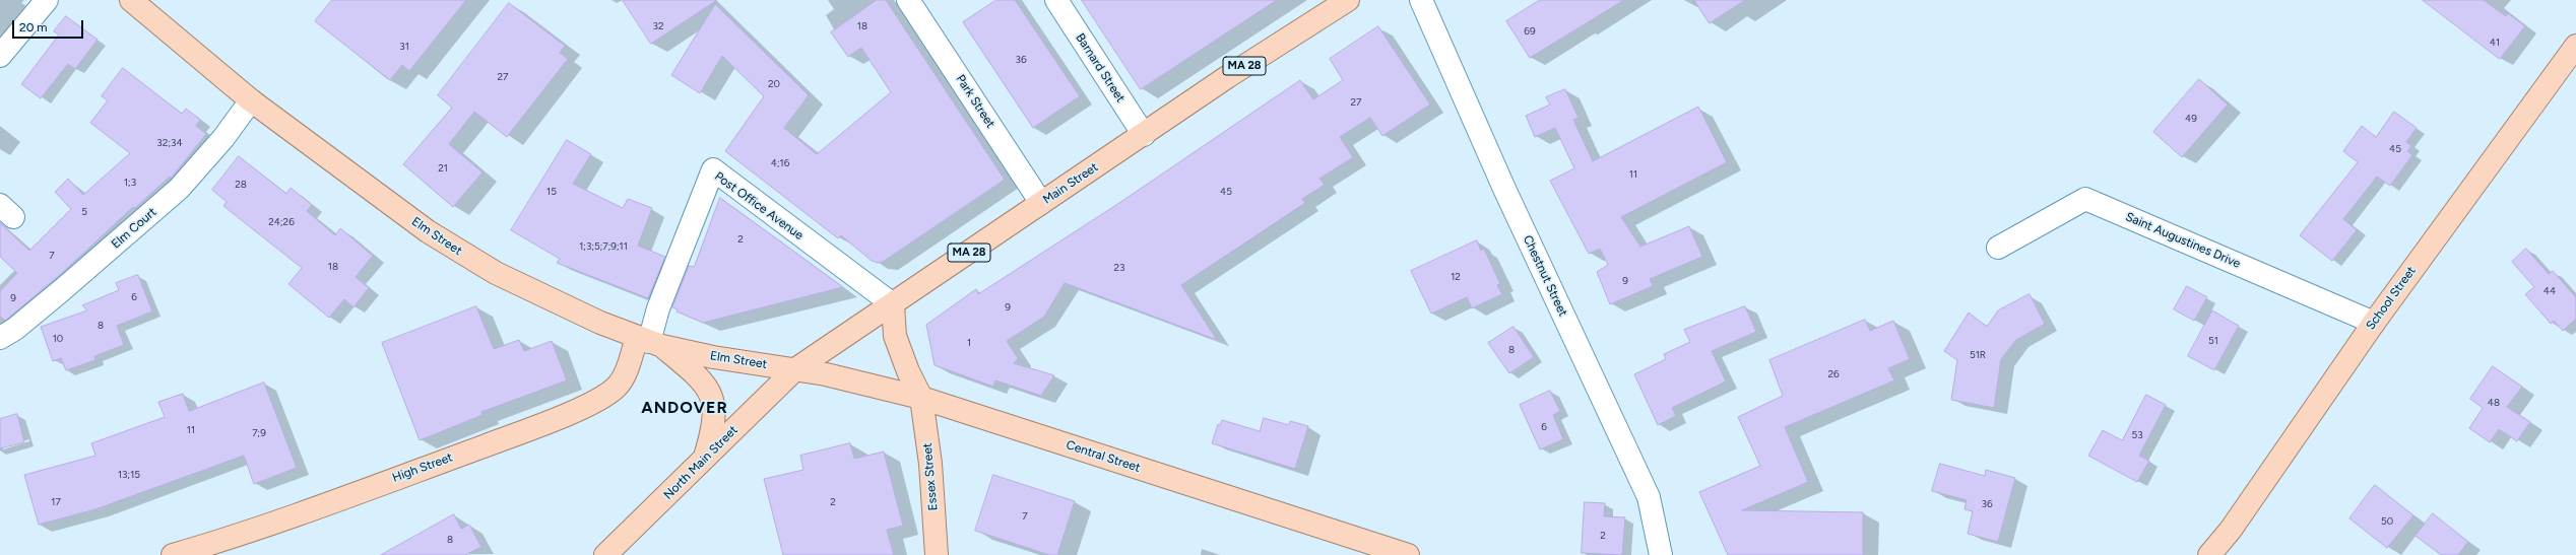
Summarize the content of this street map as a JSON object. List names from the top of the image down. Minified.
{"streets":{"main road":["MA 28","Main Street","Elm Street","School Street","Central Street","North Main Street","High Street","Essex Street"],"street":["Barnard Street","Park Street","Post Office Avenue","Elm Court","Saint Augustines Drive","Chestnut Street"]},"crossings":[["Barnard Street","Main Street"],["Park Street","Main Street"],["Main Street","Post Office Avenue"],["Main Street","Elm Street"],["Main Street","Central Street"],["Main Street","North Main Street"],["Post Office Avenue","Elm Street"],["Post Office Avenue","High Street"],["Elm Court","Elm Street"],["Elm Street","Central Street"],["Elm Street","North Main Street"],["Elm Street","High Street"],["Saint Augustines Drive","School Street"],["Central Street","North Main Street"],["Central Street","Essex Street"]],"districts":["ANDOVER"],"house_numbers":["32","18","69","41","31","36","27","20","27","49","32;34","45","4;16","21","11","1;3","28","15","45","5","24;26","2","1;3;5;7;9;11","7","18","23","12","9","44","6","9","9","8","10","51","1","8","51R","26","48","6","11","7;9","53","13;15","17","2","36","7","50","2","8"],"scale_bar":"20 m"}
